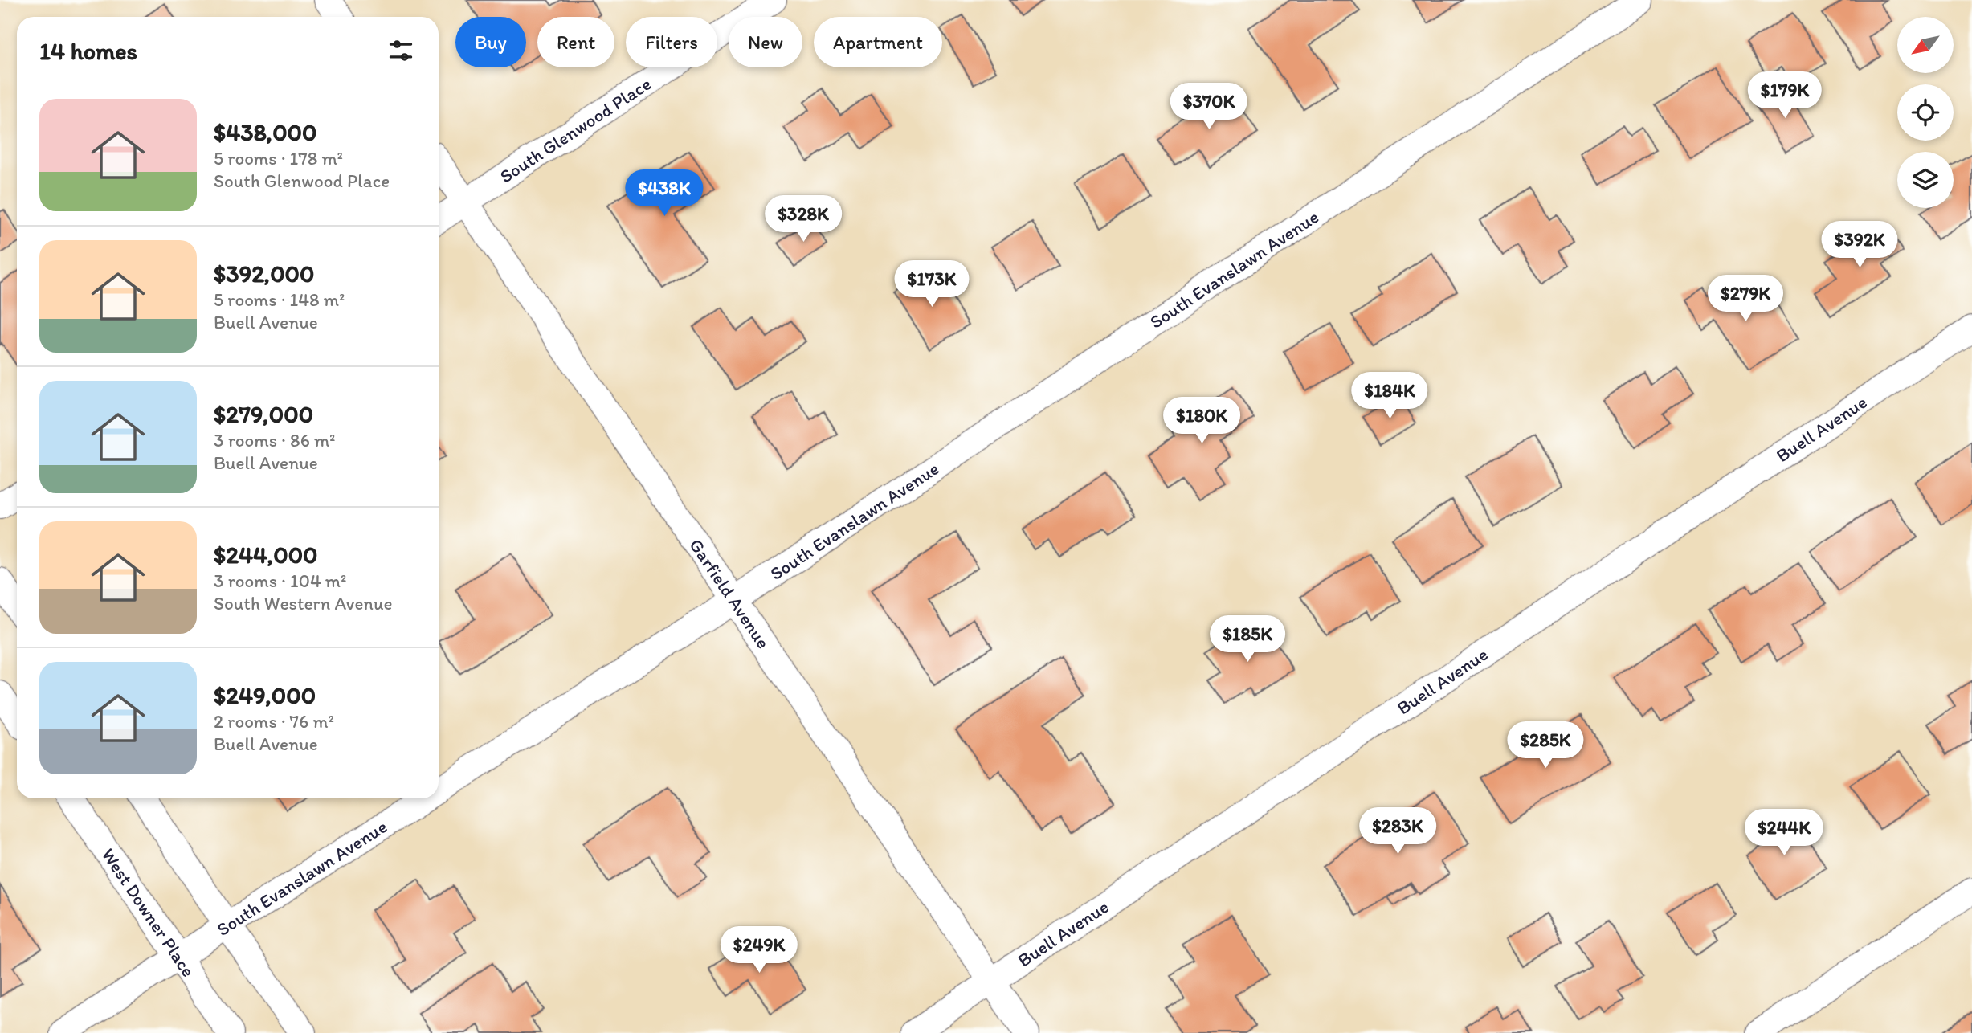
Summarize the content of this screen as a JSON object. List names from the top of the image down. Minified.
{"streets":{"street":["South Glenwood Place","South Evanslawn Avenue","Buell Avenue","Garfield Avenue","West Downer Place"]},"crossings":[["South Glenwood Place","Garfield Avenue"],["South Evanslawn Avenue","Garfield Avenue"],["South Evanslawn Avenue","West Downer Place"],["Buell Avenue","Garfield Avenue"]],"north":"bottom left","page":{"chip":["Buy","Rent","Filters","New","Apartment"],"heading":"14 homes","price":["$179K","$370K","$438K","$328K","$392K","$173K","$279K","$184K","$180K","$185K","$285K","$283K","$244K","$249K"],"list":[{"name":"$438,000","note":"5 rooms · 178 m² · South Glenwood Place"},{"name":"$392,000","note":"5 rooms · 148 m² · Buell Avenue"},{"name":"$279,000","note":"3 rooms · 86 m² · Buell Avenue"},{"name":"$244,000","note":"3 rooms · 104 m² · South Western Avenue"},{"name":"$249,000","note":"2 rooms · 76 m² · Buell Avenue"}]}}
